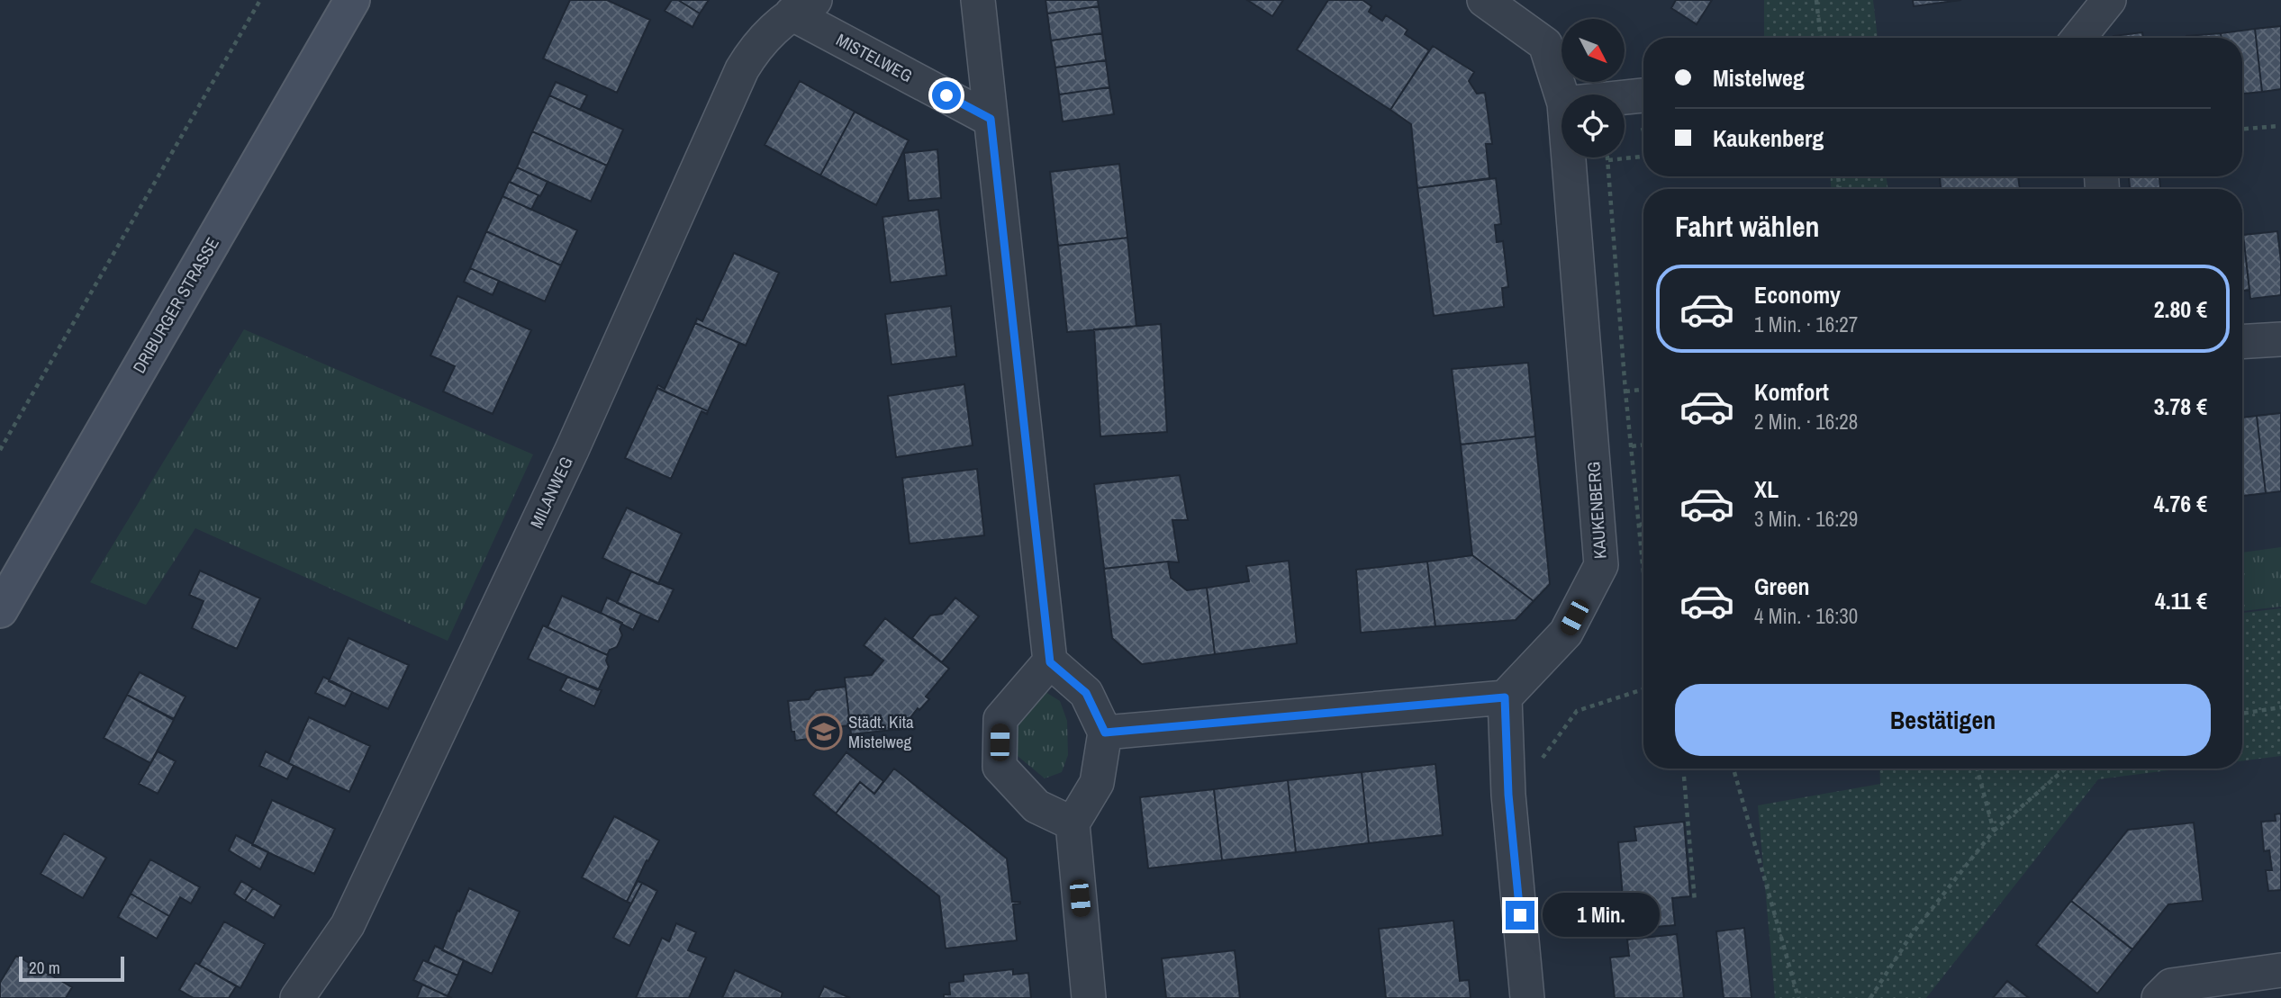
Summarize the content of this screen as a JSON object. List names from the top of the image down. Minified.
{"streets":{"main road":["DRIBURGER STRASSE"],"street":["MISTELWEG","MILANWEG","KAUKENBERG"]},"crossings":[["MISTELWEG","MILANWEG"]],"places":{"school or university":["Städt. Kita Mistelweg"]},"scale_bar":"20 m","north":"bottom right","page":{"banner":["Mistelweg","Kaukenberg"],"heading":"Fahrt wählen","list":[{"name":"Economy","note":"1 Min. · 16:27","value":"2.80 €"},{"name":"Komfort","note":"2 Min. · 16:28","value":"3.78 €"},{"name":"XL","note":"3 Min. · 16:29","value":"4.76 €"},{"name":"Green","note":"4 Min. · 16:30","value":"4.11 €"}],"buttons":"Bestätigen","bubble":"1 Min.","scale":"20 m"}}
